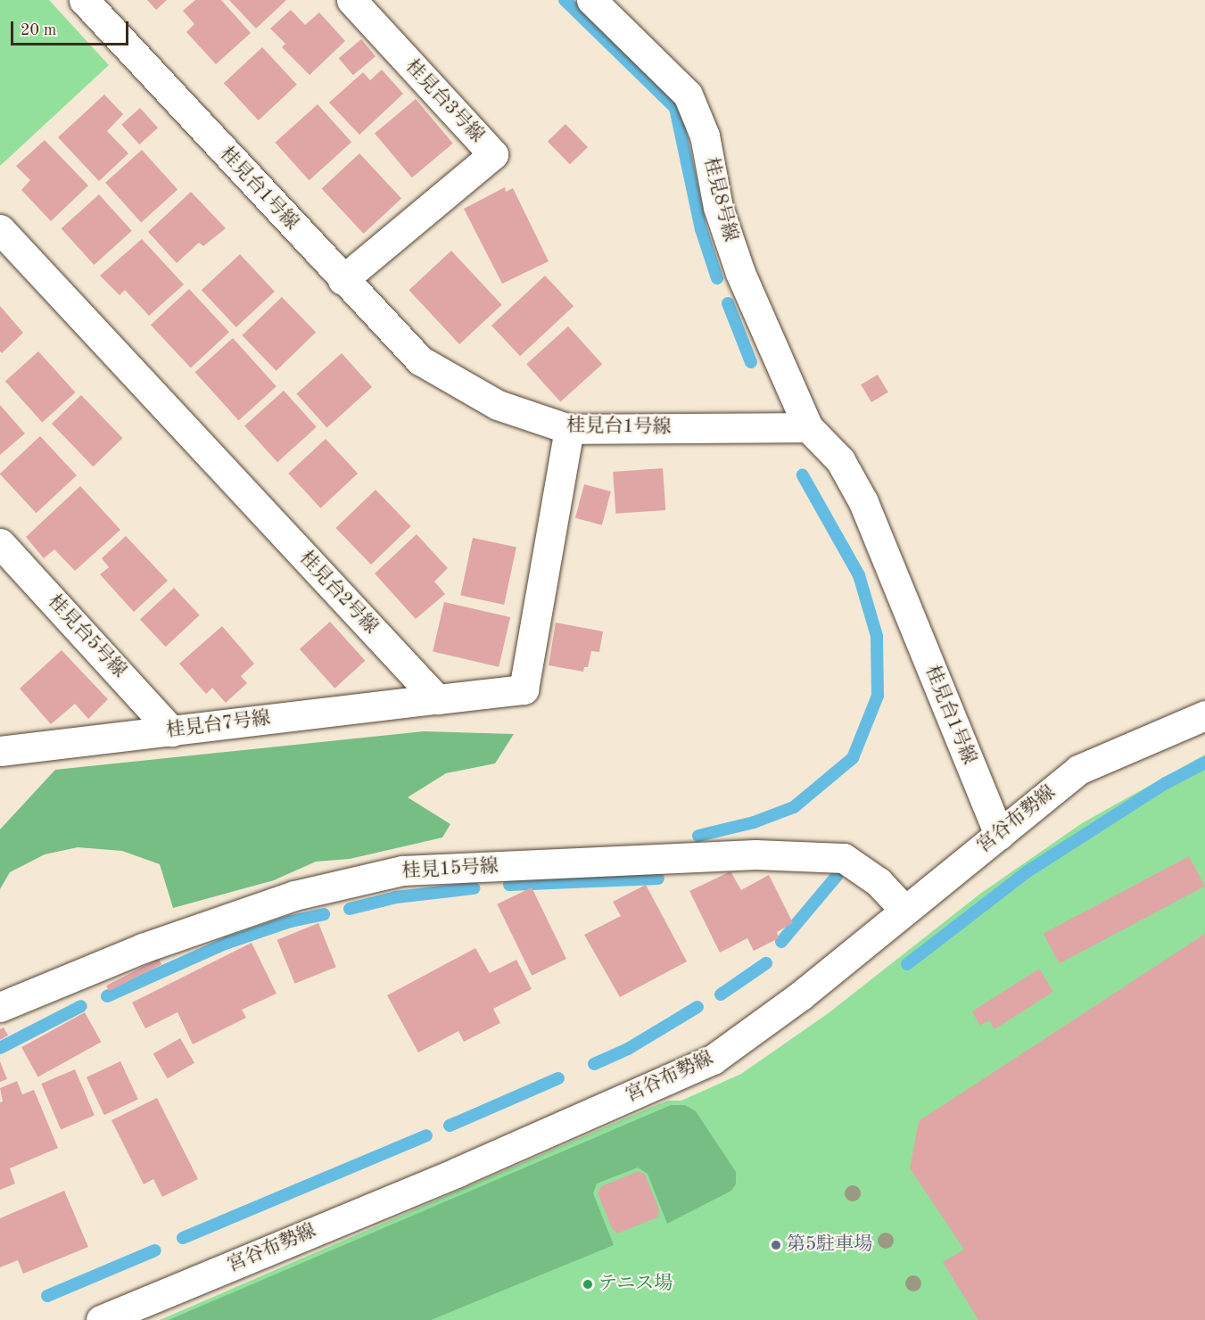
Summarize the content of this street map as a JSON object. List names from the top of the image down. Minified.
{"streets":{"street":["桂見台3号線","桂見台1号線","桂見8号線","桂見台2号線","桂見台5号線","桂見台7号線","宮谷布勢線","桂見15号線"]},"crossings":[["桂見台3号線","桂見台1号線"],["桂見台1号線","桂見8号線"],["桂見台1号線","宮谷布勢線"],["桂見台2号線","桂見台7号線"],["桂見台5号線","桂見台7号線"],["宮谷布勢線","桂見15号線"]],"places":["第5駐車場","テニス場"],"scale_bar":"20 m"}
